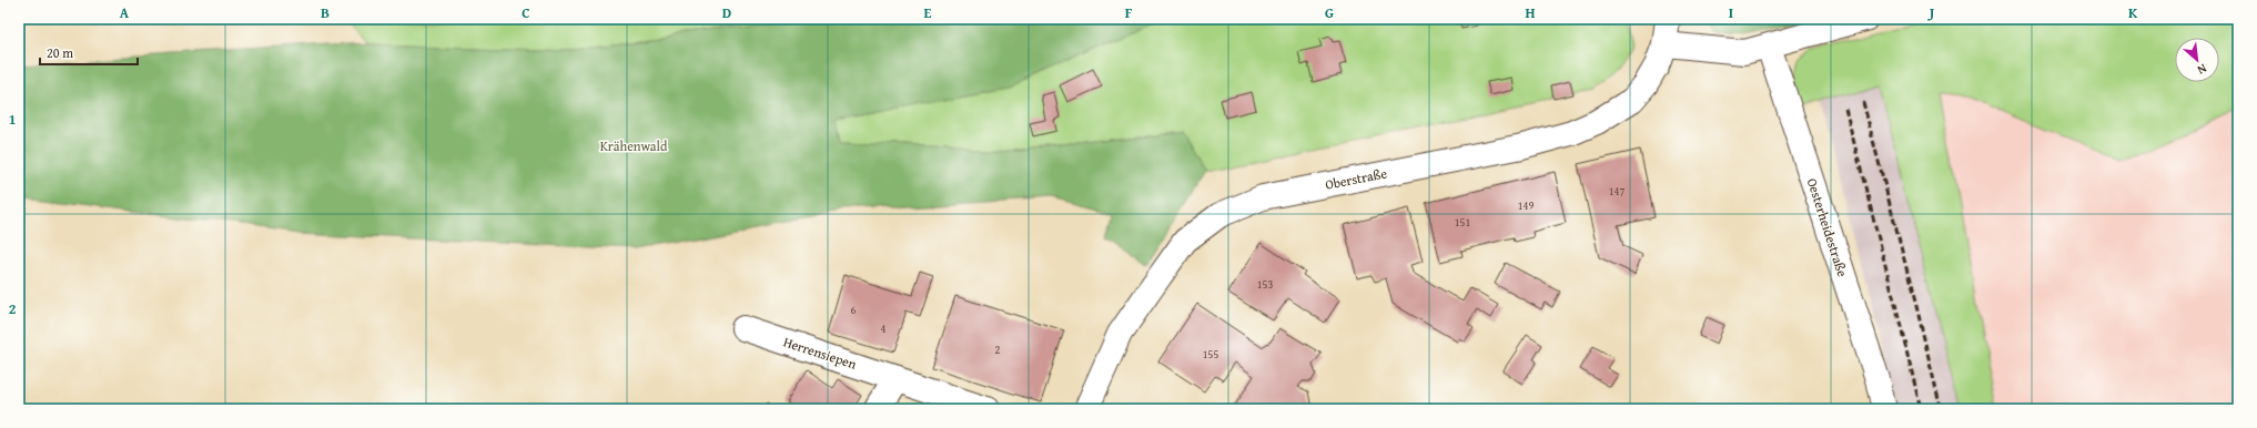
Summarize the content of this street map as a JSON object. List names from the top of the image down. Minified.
{"streets":{"street":["Oberstraße","Oesterheidestraße","Herrensiepen"]},"parks":["Krähenwald"],"house_numbers":["147","149","151","153","6","4","2","155"],"scale_bar":"20 m","north":"bottom right","grid":{"columns":["A","B","C","D","E","F","G","H","I","J","K"],"rows":["1","2"]}}
